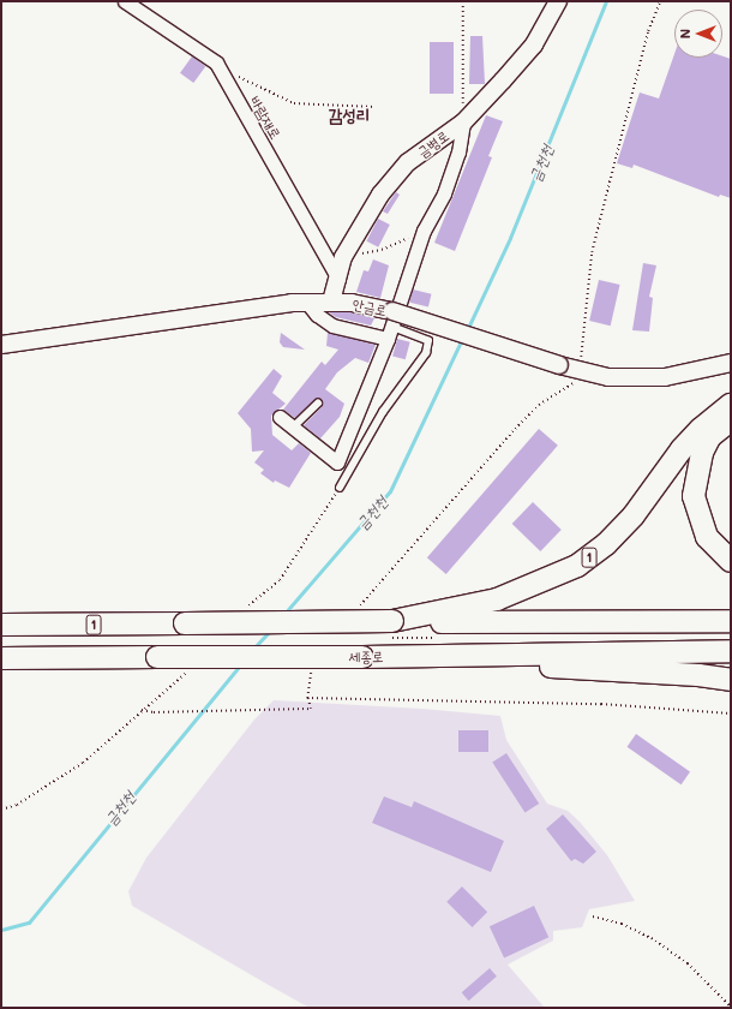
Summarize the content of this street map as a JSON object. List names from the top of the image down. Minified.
{"streets":{"highway":["1","세종로"],"street":["바람재로","금병로","안금로"]},"crossings":[["바람재로","금병로"],["금병로","안금로"]],"districts":["감성리"],"water":["금천천"],"north":"left"}
